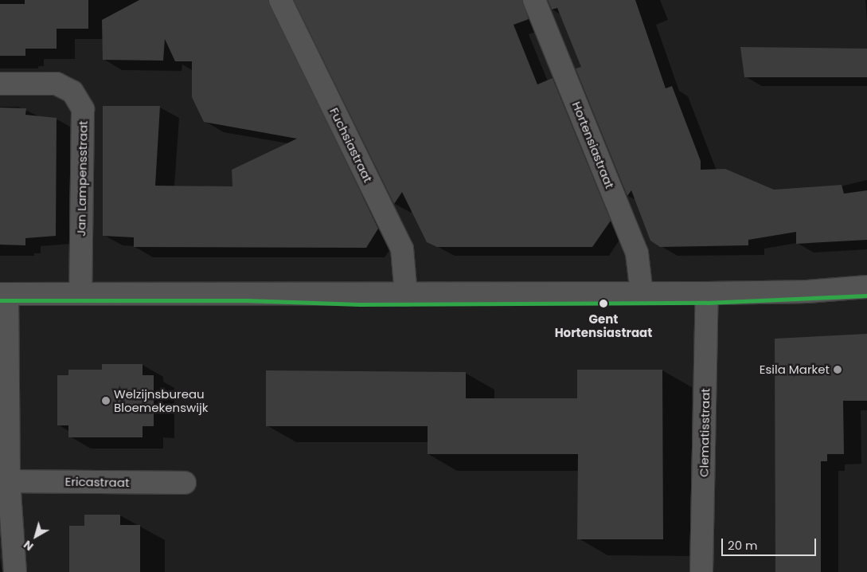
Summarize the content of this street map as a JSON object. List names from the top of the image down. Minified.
{"streets":{"street":["Fuchsiastraat","Hortensiastraat","Jan Lampensstraat","Clematisstraat","Ericastraat"]},"places":["Gent Hortensiastraat","Esila Market","Welzijnsbureau Bloemekenswijk"],"scale_bar":"20 m","north":"bottom left"}
